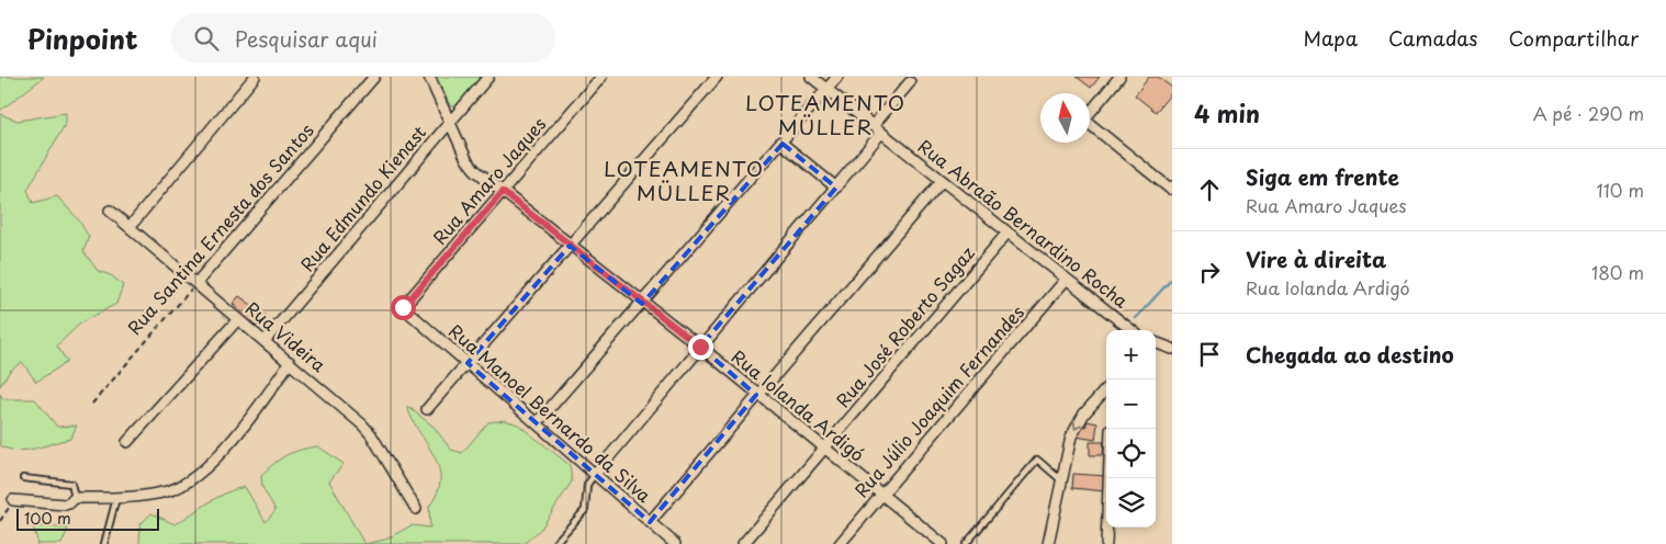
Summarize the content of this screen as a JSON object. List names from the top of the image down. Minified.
{"streets":{"street":["Rua Amaro Jaques","Rua Edmundo Kienast","Rua Abraão Bernardino Rocha","Rua Santina Ernesta dos Santos","Rua José Roberto Sagaz","Rua Videira","Rua Júlio Joaquim Fernandes","Rua Iolanda Ardigó","Rua Manoel Bernardo da Silva"]},"crossings":[["Rua Amaro Jaques","Rua Iolanda Ardigó"],["Rua Amaro Jaques","Rua Manoel Bernardo da Silva"],["Rua Edmundo Kienast","Rua Videira"],["Rua Edmundo Kienast","Rua Iolanda Ardigó"],["Rua Abraão Bernardino Rocha","Rua José Roberto Sagaz"],["Rua Abraão Bernardino Rocha","Rua Júlio Joaquim Fernandes"],["Rua Santina Ernesta dos Santos","Rua Videira"],["Rua José Roberto Sagaz","Rua Iolanda Ardigó"],["Rua Júlio Joaquim Fernandes","Rua Iolanda Ardigó"]],"districts":["LOTEAMENTO MÜLLER","LOTEAMENTO MÜLLER"],"scale_bar":"100 m","north":"top","page":{"header":"Pinpoint","search":"Pesquisar aqui","nav":["Mapa","Camadas","Compartilhar"],"heading":["4 min","A pé · 290 m"],"list":[["Siga em frente","Rua Amaro Jaques","110 m"],["Vire à direita","Rua Iolanda Ardigó","180 m"],"Chegada ao destino"],"map_buttons":["+","−"],"scale":"100 m"}}
